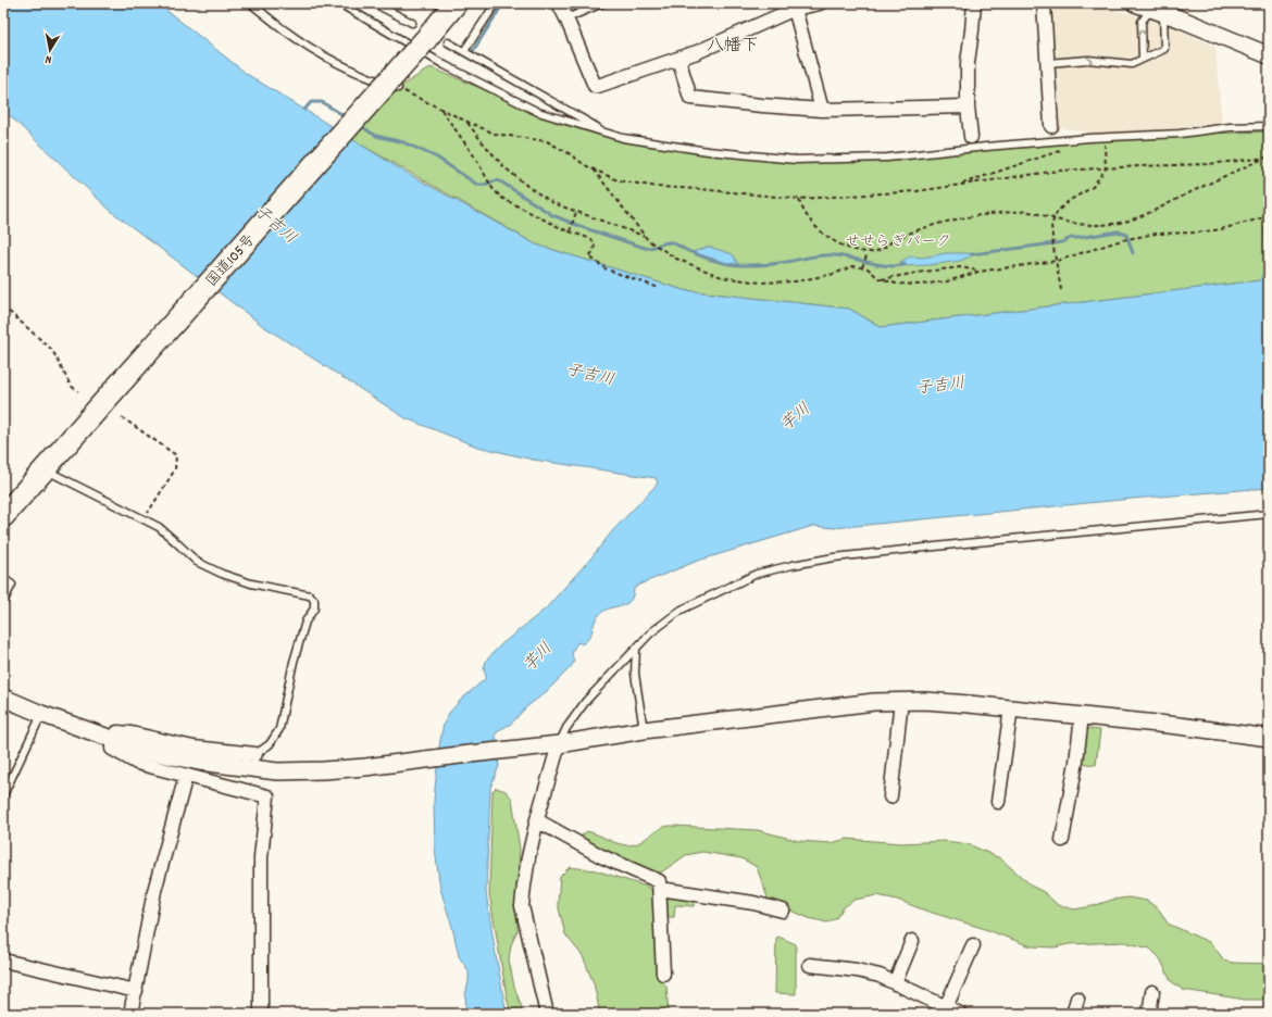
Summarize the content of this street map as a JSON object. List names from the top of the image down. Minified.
{"streets":{"highway":["国道105号"]},"districts":["八幡下"],"water":["子吉川","芋川"],"parks":["せせらぎパーク"],"north":"bottom"}
